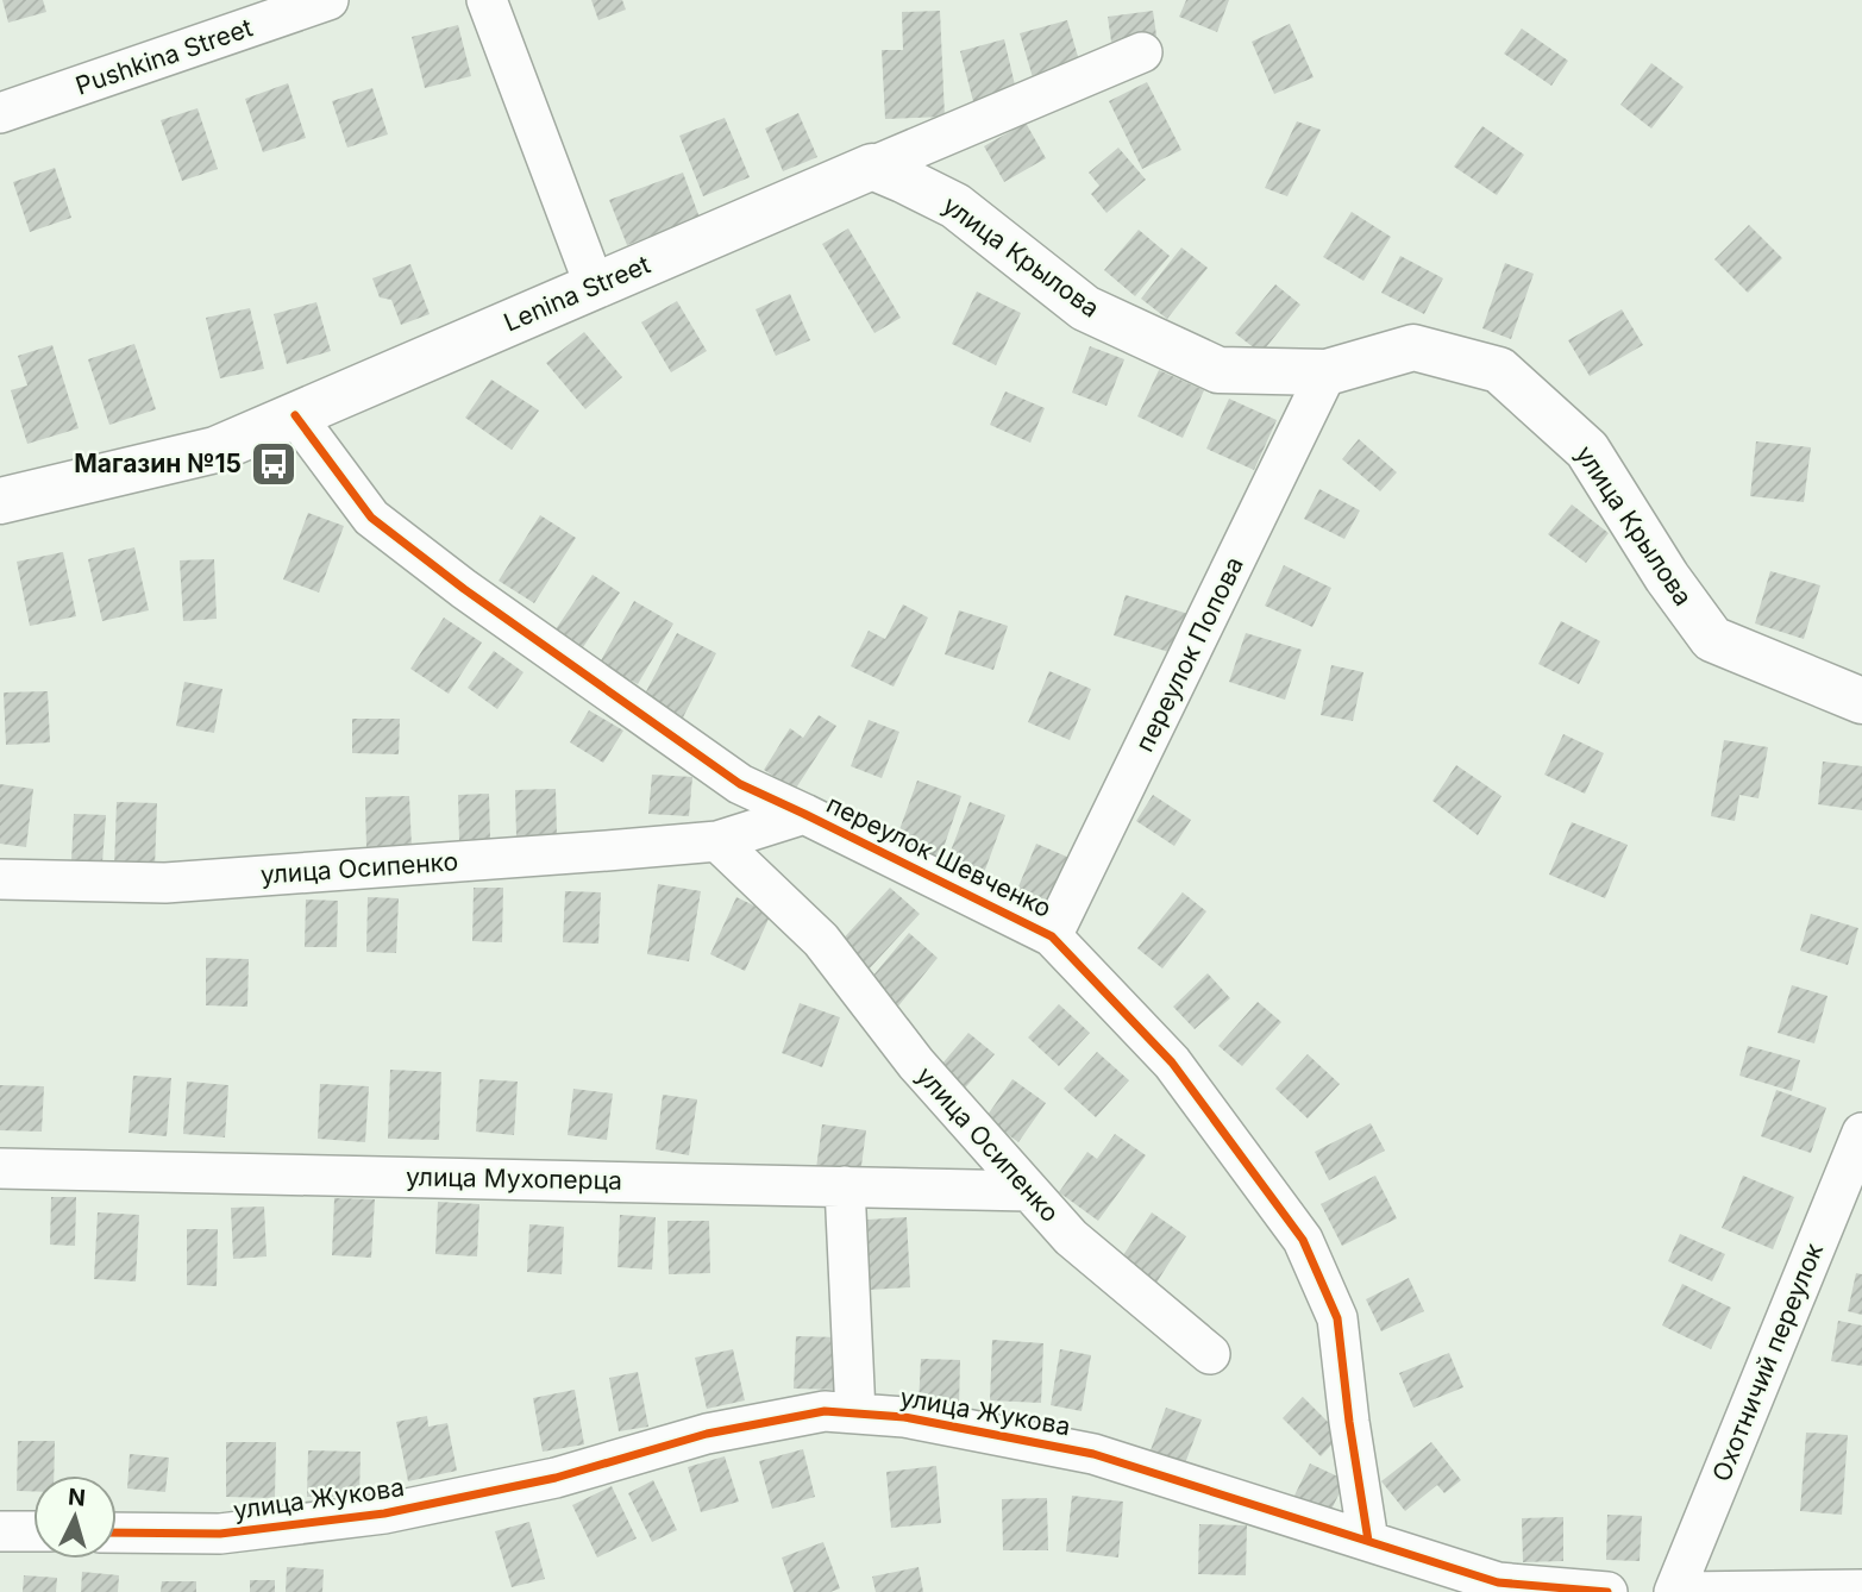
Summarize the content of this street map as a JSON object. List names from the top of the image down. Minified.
{"streets":{"street":["Pushkina Street","улица Крылова","Lenina Street","переулок Попова","переулок Шевченко","улица Осипенко","улица Мухоперца","Охотничий переулок","улица Жукова"]},"crossings":[["улица Крылова","Lenina Street"],["улица Крылова","переулок Попова"],["Lenina Street","переулок Шевченко"],["переулок Попова","переулок Шевченко"],["переулок Шевченко","улица Осипенко"],["переулок Шевченко","улица Жукова"],["улица Осипенко","улица Мухоперца"]],"places":{"bus stop":["Магазин №15"]},"north":"top"}
